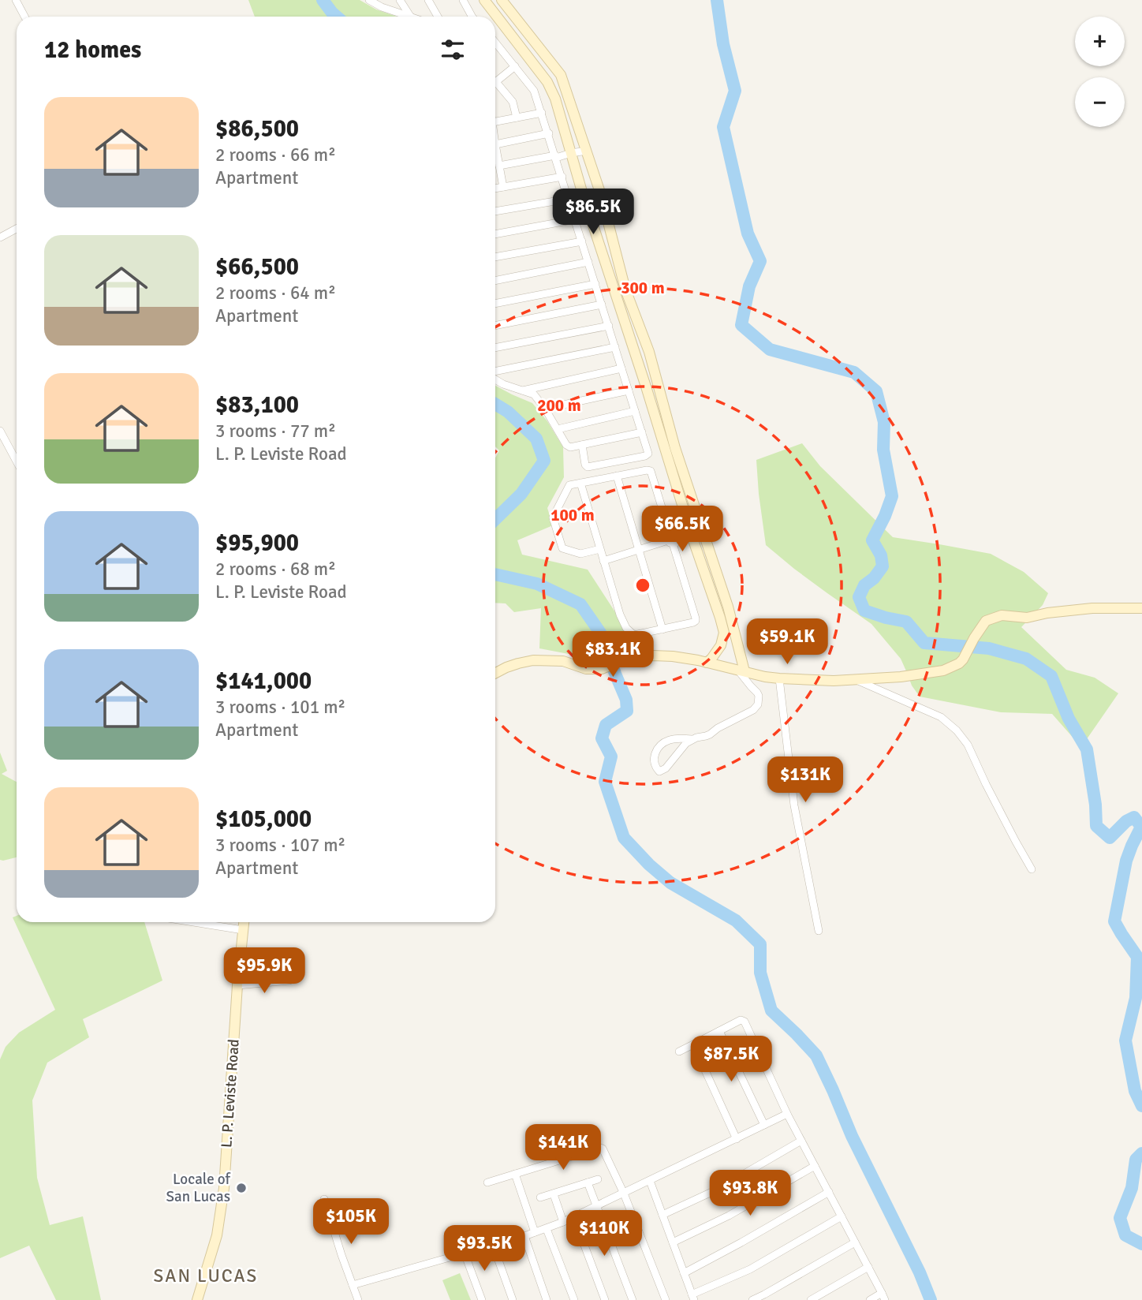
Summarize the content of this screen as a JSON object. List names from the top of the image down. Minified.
{"streets":{"street":["L. P. Leviste Road"]},"districts":["SAN LUCAS"],"places":["Locale of San Lucas"],"page":{"map_buttons":["+","−"],"heading":"12 homes","list":[{"name":"$86,500","note":"2 rooms · 66 m² · Apartment"},{"name":"$66,500","note":"2 rooms · 64 m² · Apartment"},{"name":"$83,100","note":"3 rooms · 77 m² · L. P. Leviste Road"},{"name":"$95,900","note":"2 rooms · 68 m² · L. P. Leviste Road"},{"name":"$141,000","note":"3 rooms · 101 m² · Apartment"},{"name":"$105,000","note":"3 rooms · 107 m² · Apartment"}],"price":["$86.5K","$66.5K","$59.1K","$83.1K","$131K","$95.9K","$87.5K","$141K","$93.8K","$105K","$110K","$93.5K"]},"rings":["300 m","200 m","100 m"]}
